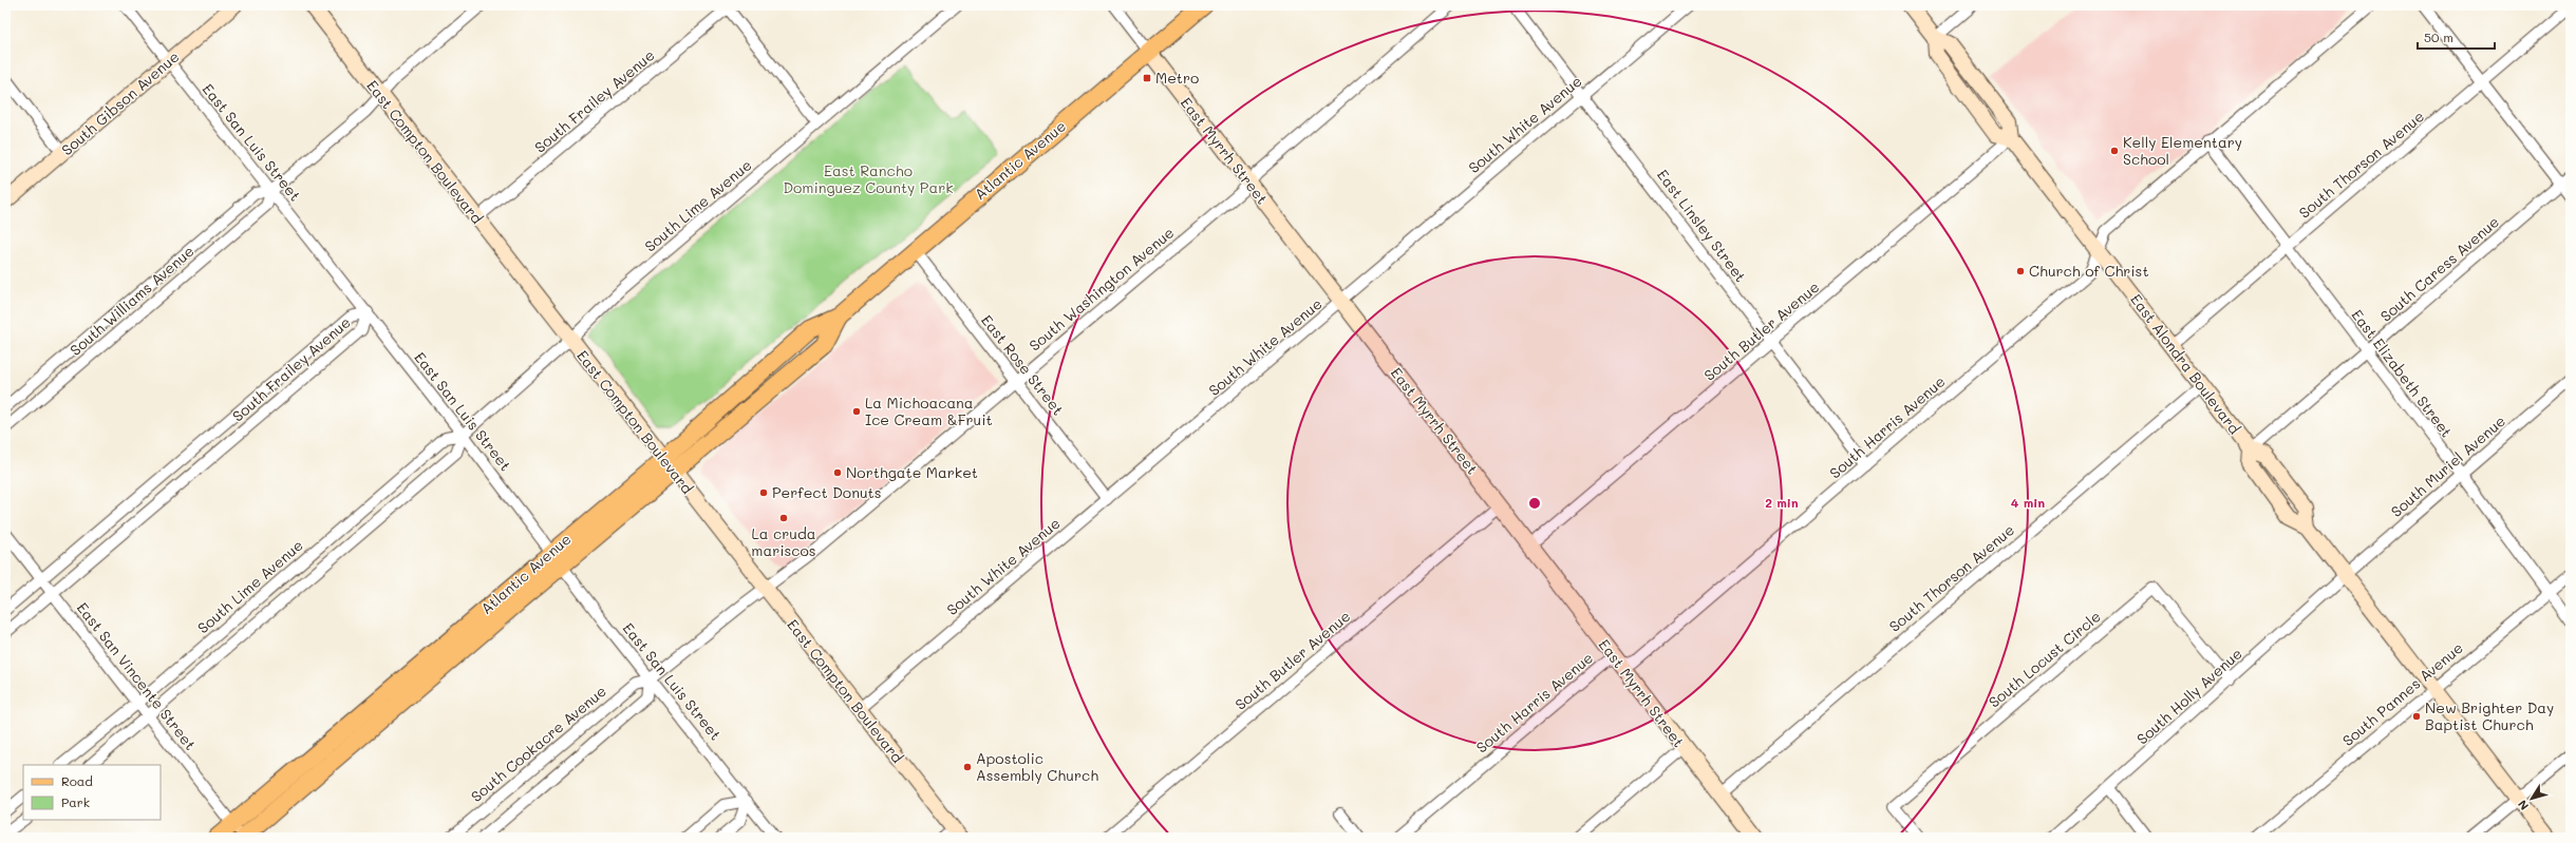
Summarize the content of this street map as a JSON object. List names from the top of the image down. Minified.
{"streets":{"main road":["South Gibson Avenue","East Myrrh Street","East Compton Boulevard","Atlantic Avenue","East Alondra Boulevard"],"street":["South Frailey Avenue","South White Avenue","East San Luis Street","South Thorson Avenue","South Lime Avenue","East Linsley Street","South Caress Avenue","South Washington Avenue","South Williams Avenue","South Butler Avenue","East Rose Street","East Elizabeth Street","South Harris Avenue","South Muriel Avenue","South Locust Circle","East San Vincente Street","South Pannes Avenue","South Holly Avenue","South Cookacre Avenue"]},"crossings":[["South Frailey Avenue","East San Luis Street"],["South Frailey Avenue","East Compton Boulevard"],["South Frailey Avenue","East San Vincente Street"],["South Gibson Avenue","East San Luis Street"],["South White Avenue","East Myrrh Street"],["South White Avenue","East Compton Boulevard"],["South White Avenue","East Linsley Street"],["South White Avenue","East Rose Street"],["East San Luis Street","Atlantic Avenue"],["East San Luis Street","South Lime Avenue"],["East San Luis Street","South Williams Avenue"],["East San Luis Street","South Cookacre Avenue"],["East Myrrh Street","Atlantic Avenue"],["East Myrrh Street","South Thorson Avenue"],["East Myrrh Street","South Washington Avenue"],["East Myrrh Street","South Butler Avenue"],["East Myrrh Street","South Harris Avenue"],["East Compton Boulevard","Atlantic Avenue"],["East Compton Boulevard","South Lime Avenue"],["East Compton Boulevard","South Washington Avenue"],["East Compton Boulevard","South Williams Avenue"],["East Compton Boulevard","South Cookacre Avenue"],["Atlantic Avenue","East Rose Street"],["Atlantic Avenue","East San Vincente Street"],["South Thorson Avenue","East Alondra Boulevard"],["South Thorson Avenue","East Elizabeth Street"],["South Lime Avenue","East San Vincente Street"],["East Linsley Street","South Butler Avenue"],["East Linsley Street","South Harris Avenue"],["South Caress Avenue","East Alondra Boulevard"],["South Caress Avenue","East Elizabeth Street"],["South Washington Avenue","East Rose Street"],["South Washington Avenue","South Cookacre Avenue"],["South Butler Avenue","East Alondra Boulevard"],["East Alondra Boulevard","South Harris Avenue"],["East Elizabeth Street","South Harris Avenue"],["East Elizabeth Street","South Muriel Avenue"],["East Elizabeth Street","South Pannes Avenue"],["South Muriel Avenue","South Holly Avenue"],["South Locust Circle","South Holly Avenue"]],"parks":["East Rancho Dominguez County Park"],"places":{"transit":["Metro"],"other":["Kelly Elementary School","Church of Christ","La Michoacana Ice Cream &Fruit","Northgate Market","Perfect Donuts","La cruda mariscos","New Brighter Day Baptist Church","Apostolic Assembly Church"]},"legend":["Road","Park"],"scale_bar":"50 m","north":"bottom left","rings":["2 min","4 min"]}
